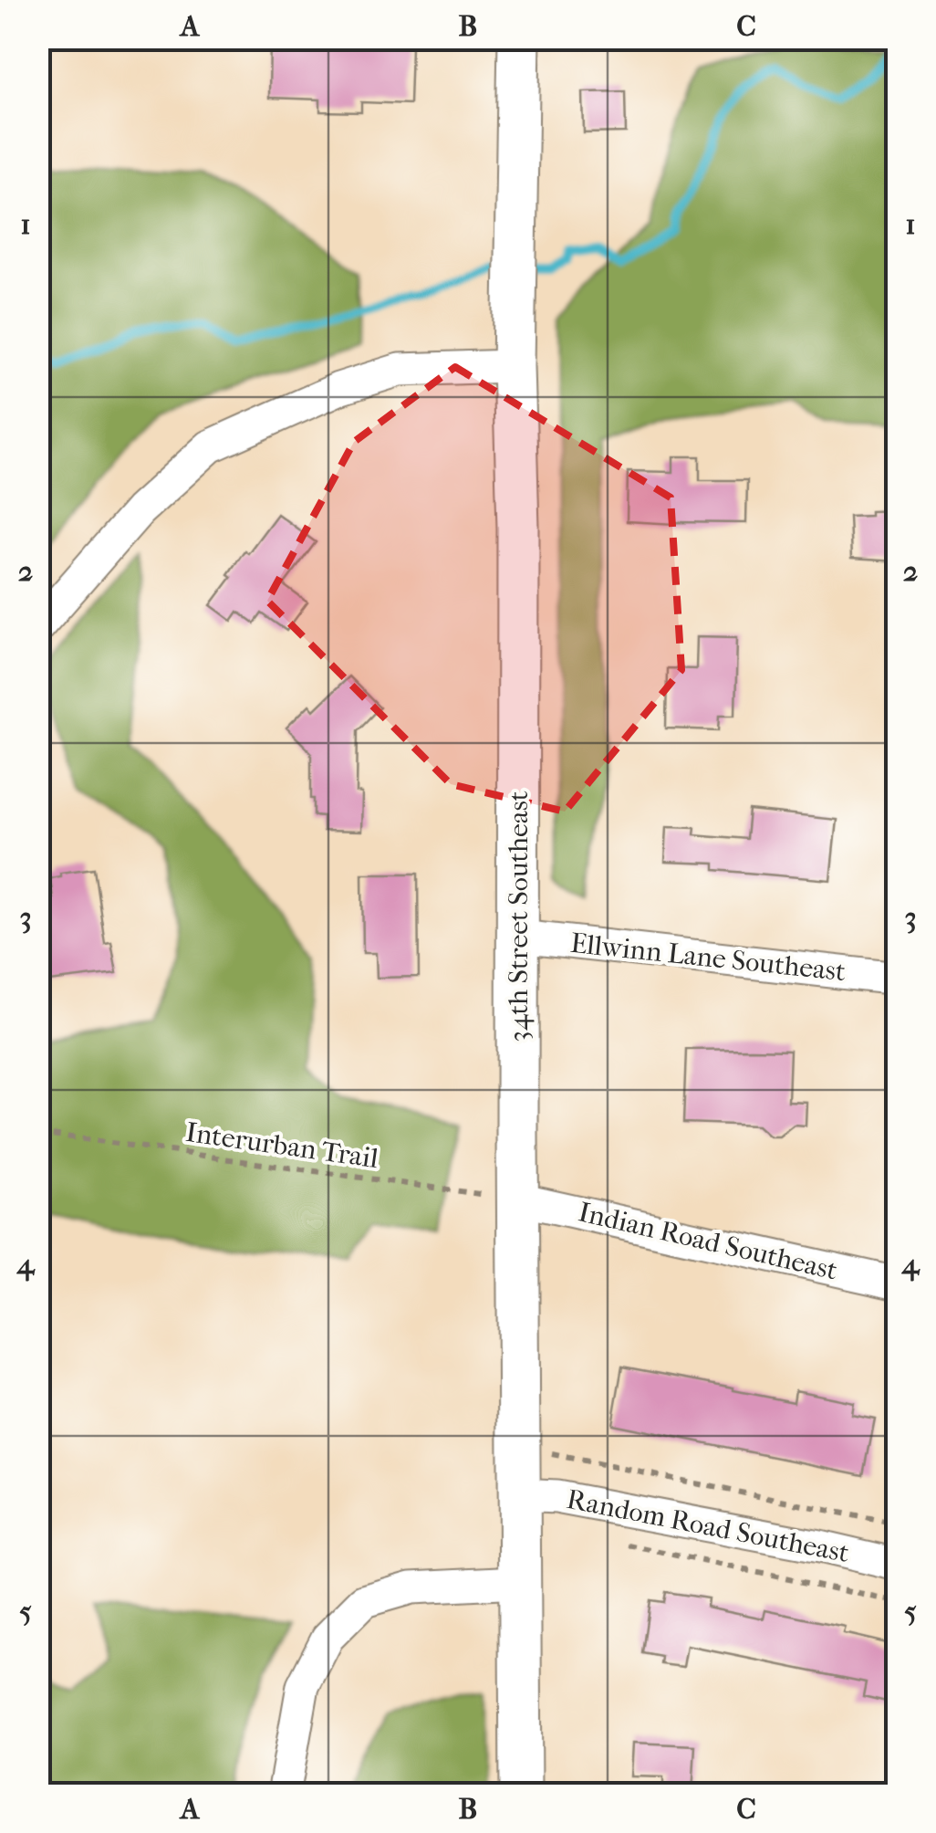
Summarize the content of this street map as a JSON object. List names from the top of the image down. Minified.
{"streets":{"street":["34th Street Southeast","Ellwinn Lane Southeast","Indian Road Southeast","Random Road Southeast"],"path":["Interurban Trail"]},"crossings":[["34th Street Southeast","Ellwinn Lane Southeast"],["34th Street Southeast","Interurban Trail"],["34th Street Southeast","Indian Road Southeast"],["34th Street Southeast","Random Road Southeast"],["Interurban Trail","Indian Road Southeast"]],"grid":{"columns":["A","B","C"],"rows":["1","2","3","4","5"]}}
